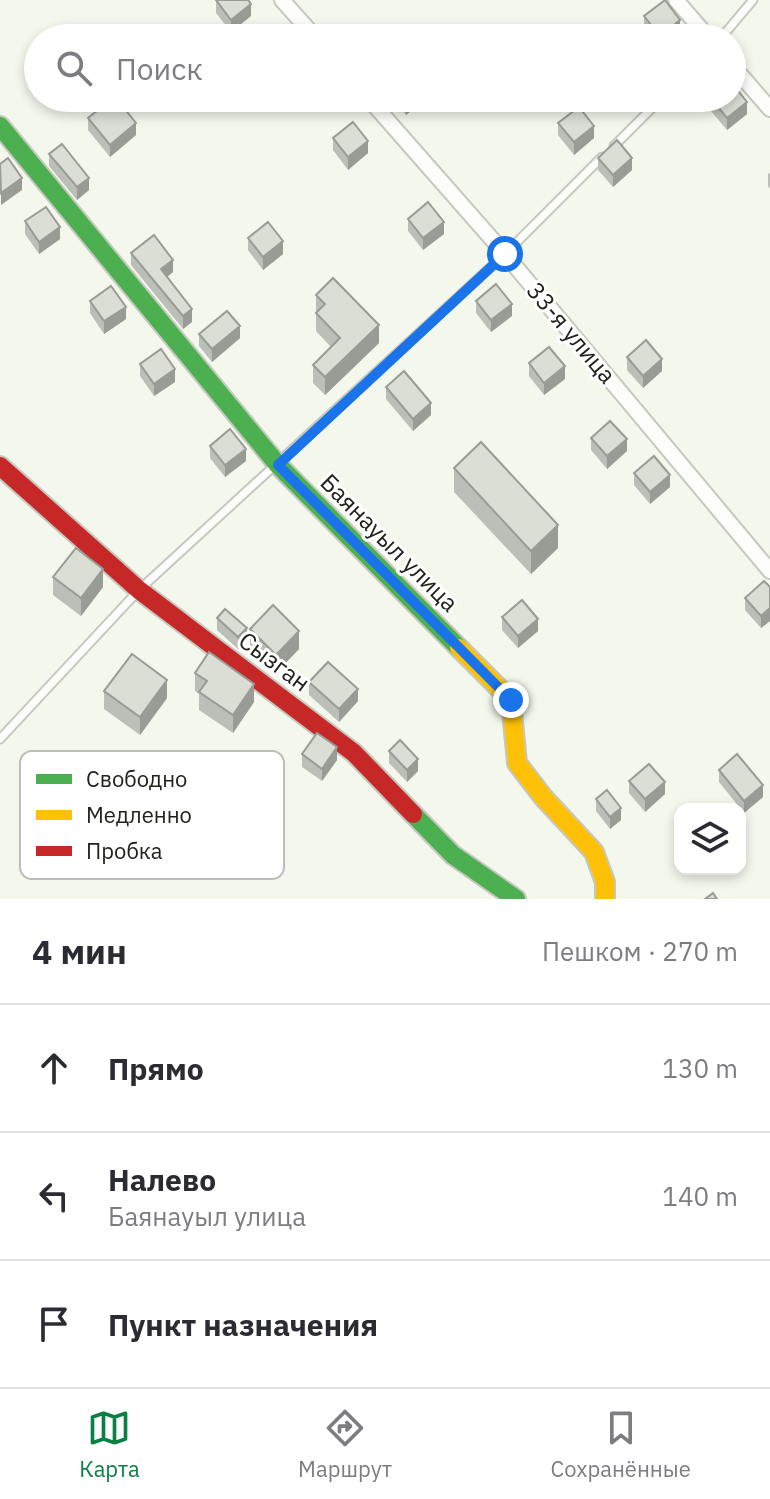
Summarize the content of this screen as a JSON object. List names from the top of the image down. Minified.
{"streets":{"street":["33-я улица","Баянауыл улица","Сызган"]},"legend":["Свободно","Медленно","Пробка"],"page":{"search":"Поиск","heading":["4 мин","Пешком · 270 m"],"list":[["Прямо","130 m"],["Налево","Баянауыл улица","140 m"],"Пункт назначения"],"nav":["Карта","Маршрут","Сохранённые"]}}
